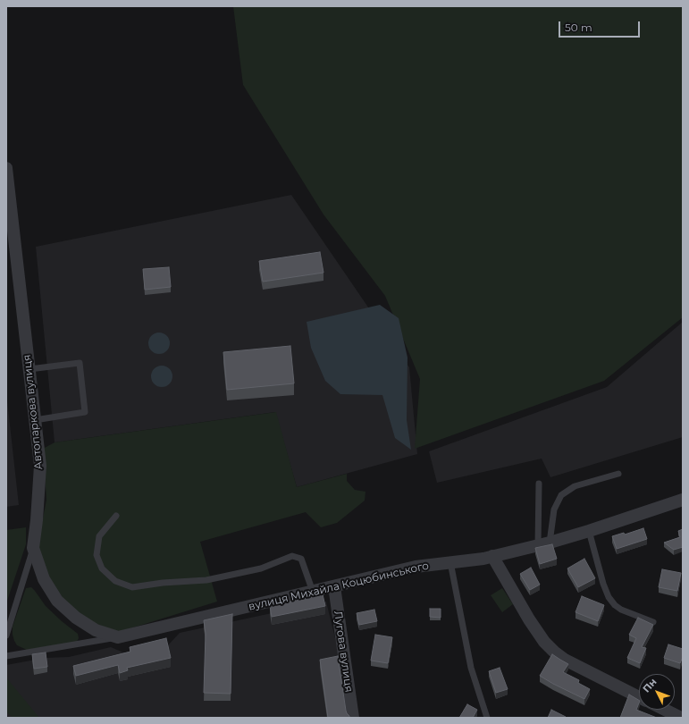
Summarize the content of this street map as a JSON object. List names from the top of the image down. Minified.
{"streets":{"street":["Автопаркова вулиця","вулиця Михайла Коцюбинського","Лугова вулиця"]},"crossings":[["Автопаркова вулиця","вулиця Михайла Коцюбинського"],["вулиця Михайла Коцюбинського","Лугова вулиця"]],"scale_bar":"50 m","north":"top left"}
